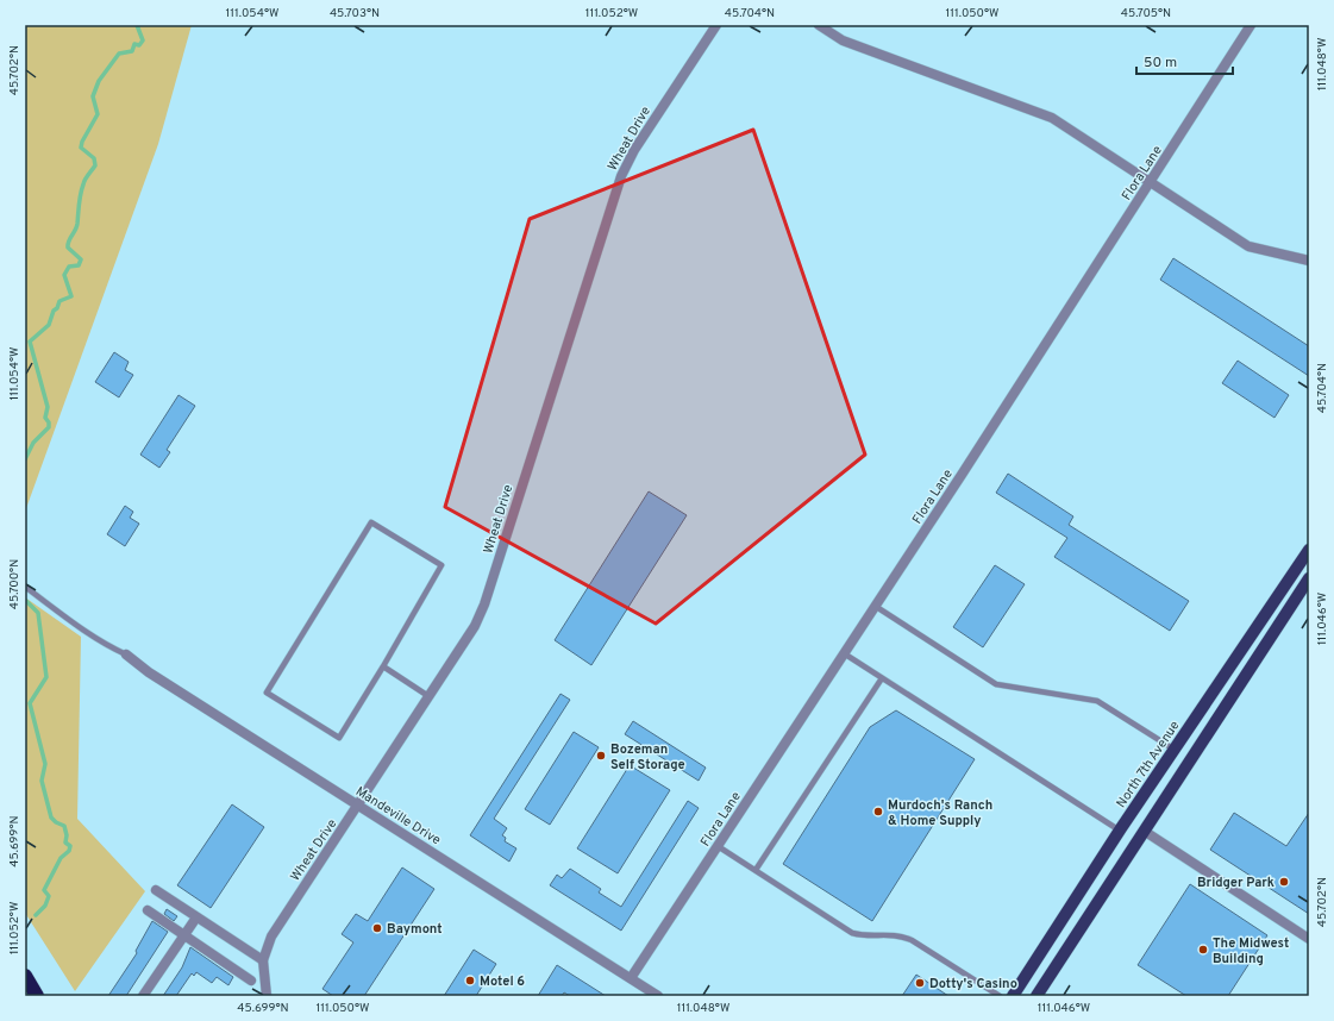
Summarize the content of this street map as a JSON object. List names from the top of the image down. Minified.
{"streets":{"main road":["North 7th Avenue"],"street":["Wheat Drive","Flora Lane","Mandeville Drive"]},"crossings":[["Wheat Drive","Mandeville Drive"],["Flora Lane","Mandeville Drive"]],"places":["Bozeman Self Storage","Murdoch's Ranch & Home Supply","Bridger Park","Baymont","The Midwest Building","Motel 6","Dotty's Casino"],"scale_bar":"50 m","coordinates":["111.054°W","45.703°N","111.052°W","45.704°N","111.050°W","45.705°N","111.048°W","45.702°N","45.700°N","111.046°W","45.699°N"]}
